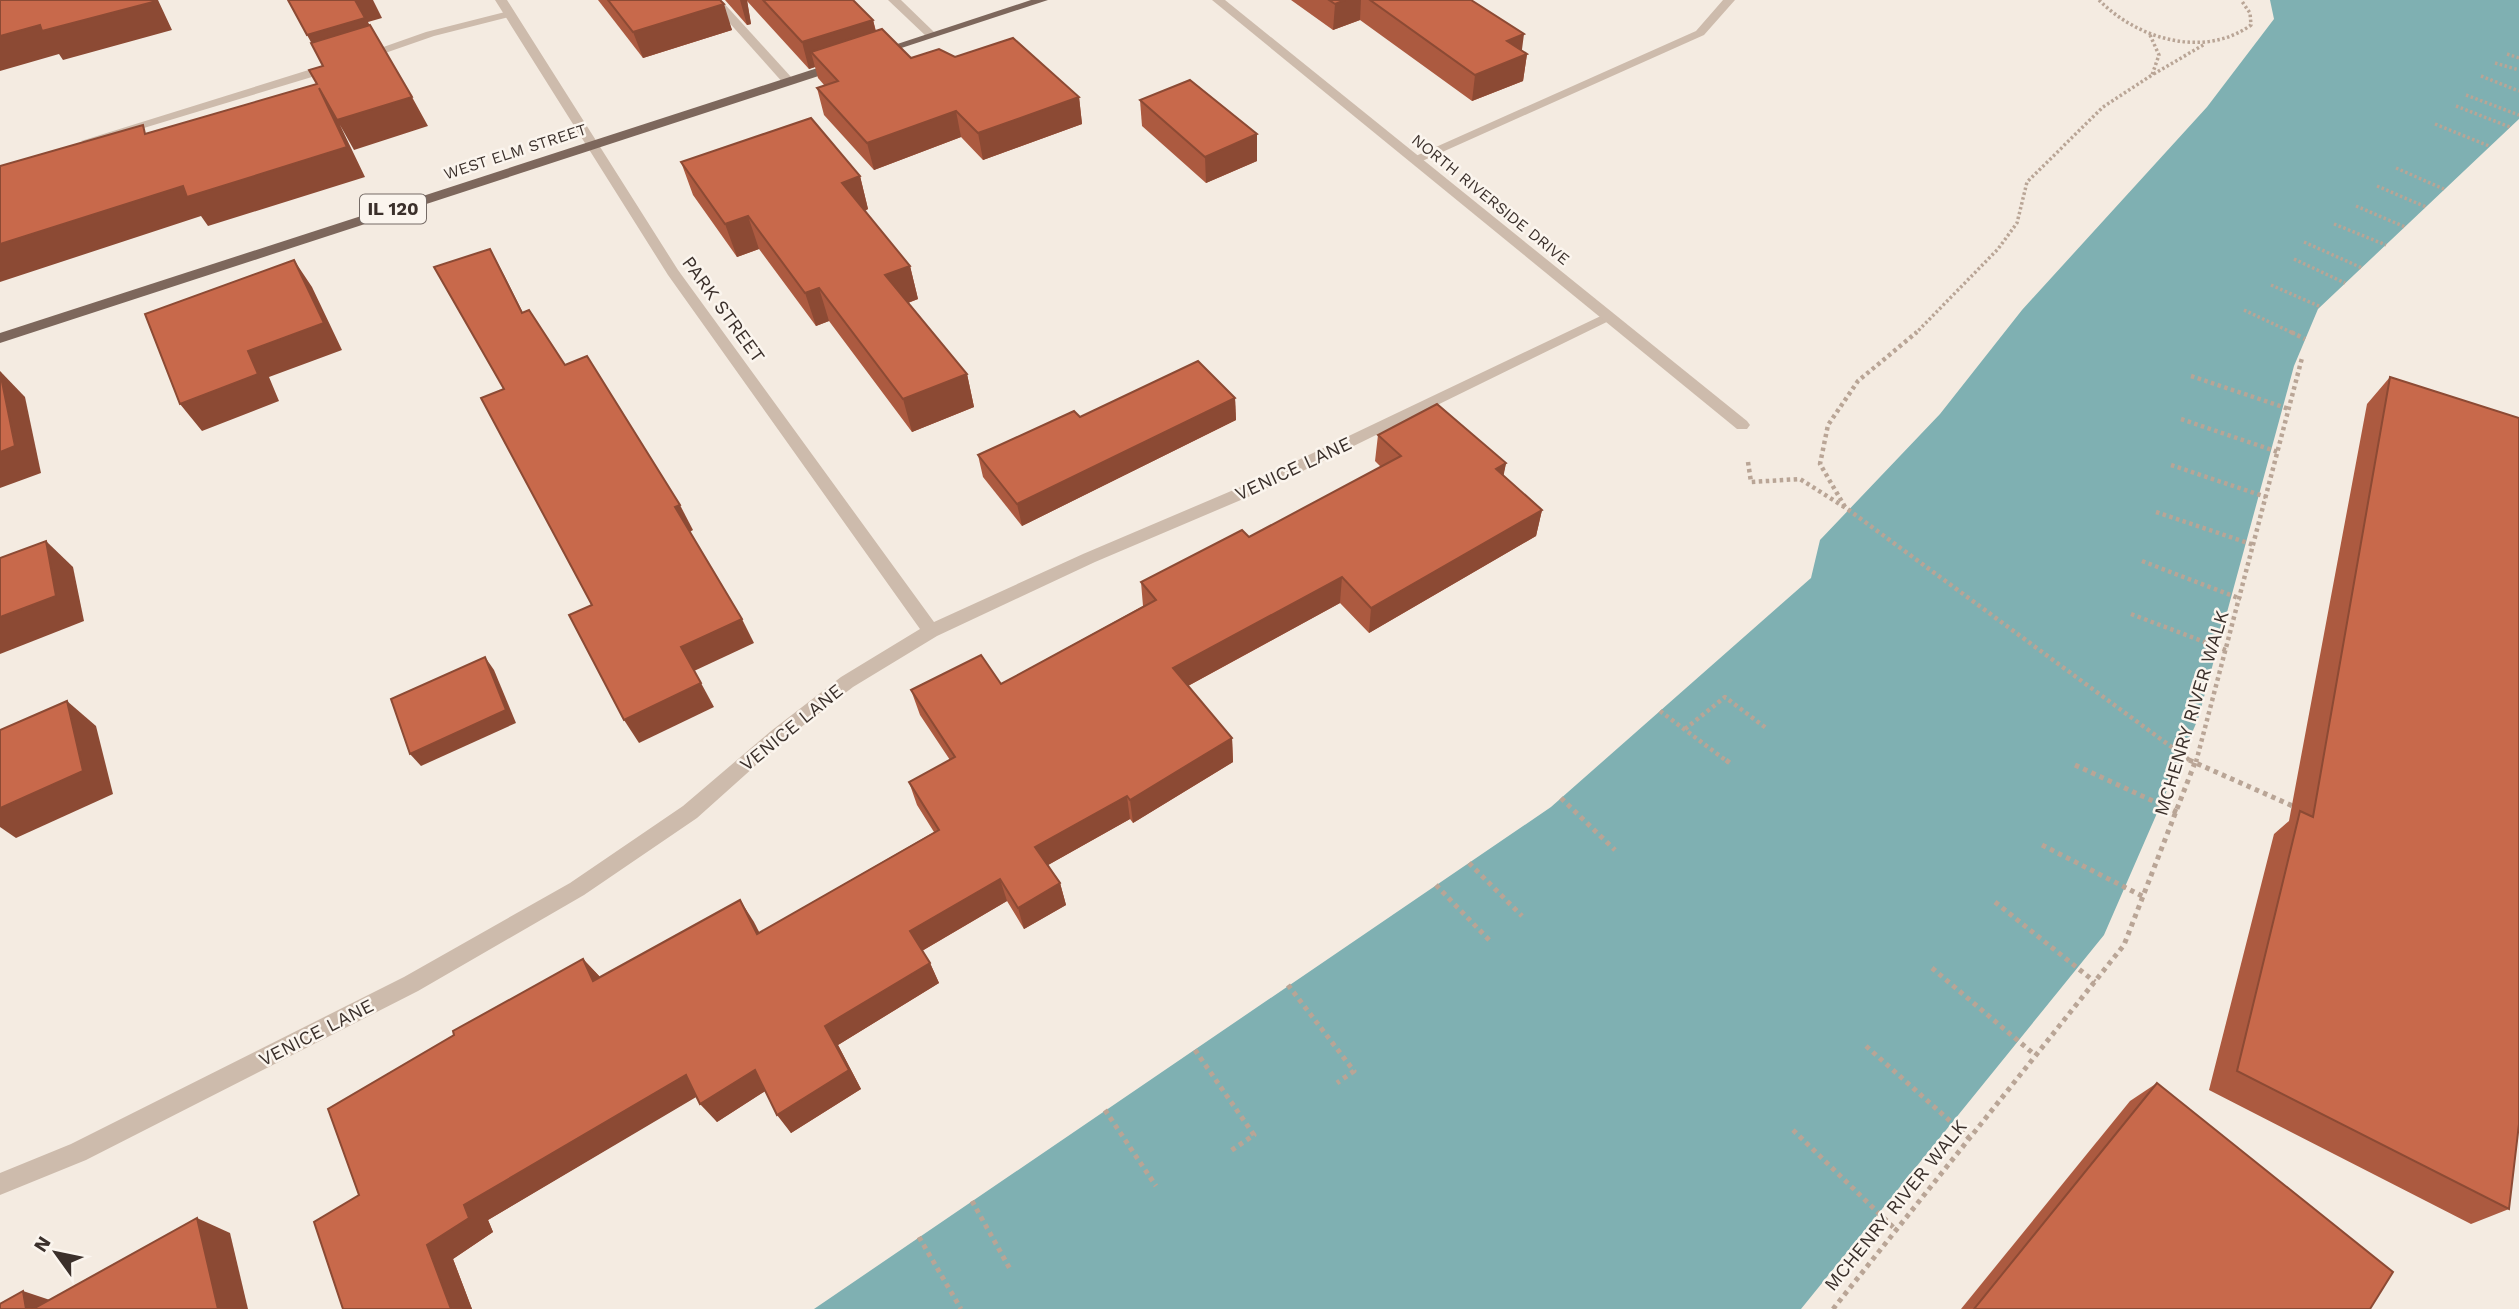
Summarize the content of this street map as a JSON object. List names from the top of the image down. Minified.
{"streets":{"main road":["WEST ELM STREET","IL 120"],"street":["NORTH RIVERSIDE DRIVE","PARK STREET","VENICE LANE"],"path":["MCHENRY RIVER WALK"]},"crossings":[["WEST ELM STREET","PARK STREET"],["NORTH RIVERSIDE DRIVE","VENICE LANE"],["PARK STREET","VENICE LANE"]],"north":"top left"}
